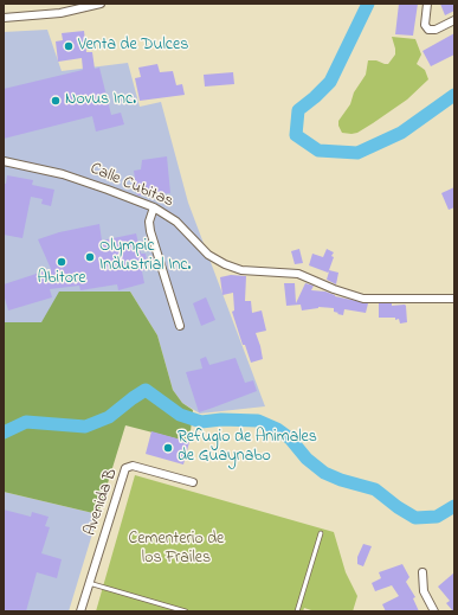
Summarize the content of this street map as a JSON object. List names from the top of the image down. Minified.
{"streets":{"street":["Calle Cubitas","Avenida B"]},"parks":["Cementerio de los Frailes"],"places":["Venta de Dulces","Novus Inc.","Olympic Industrial Inc.","Abitore","Refugio de Animales de Guaynabo"]}
